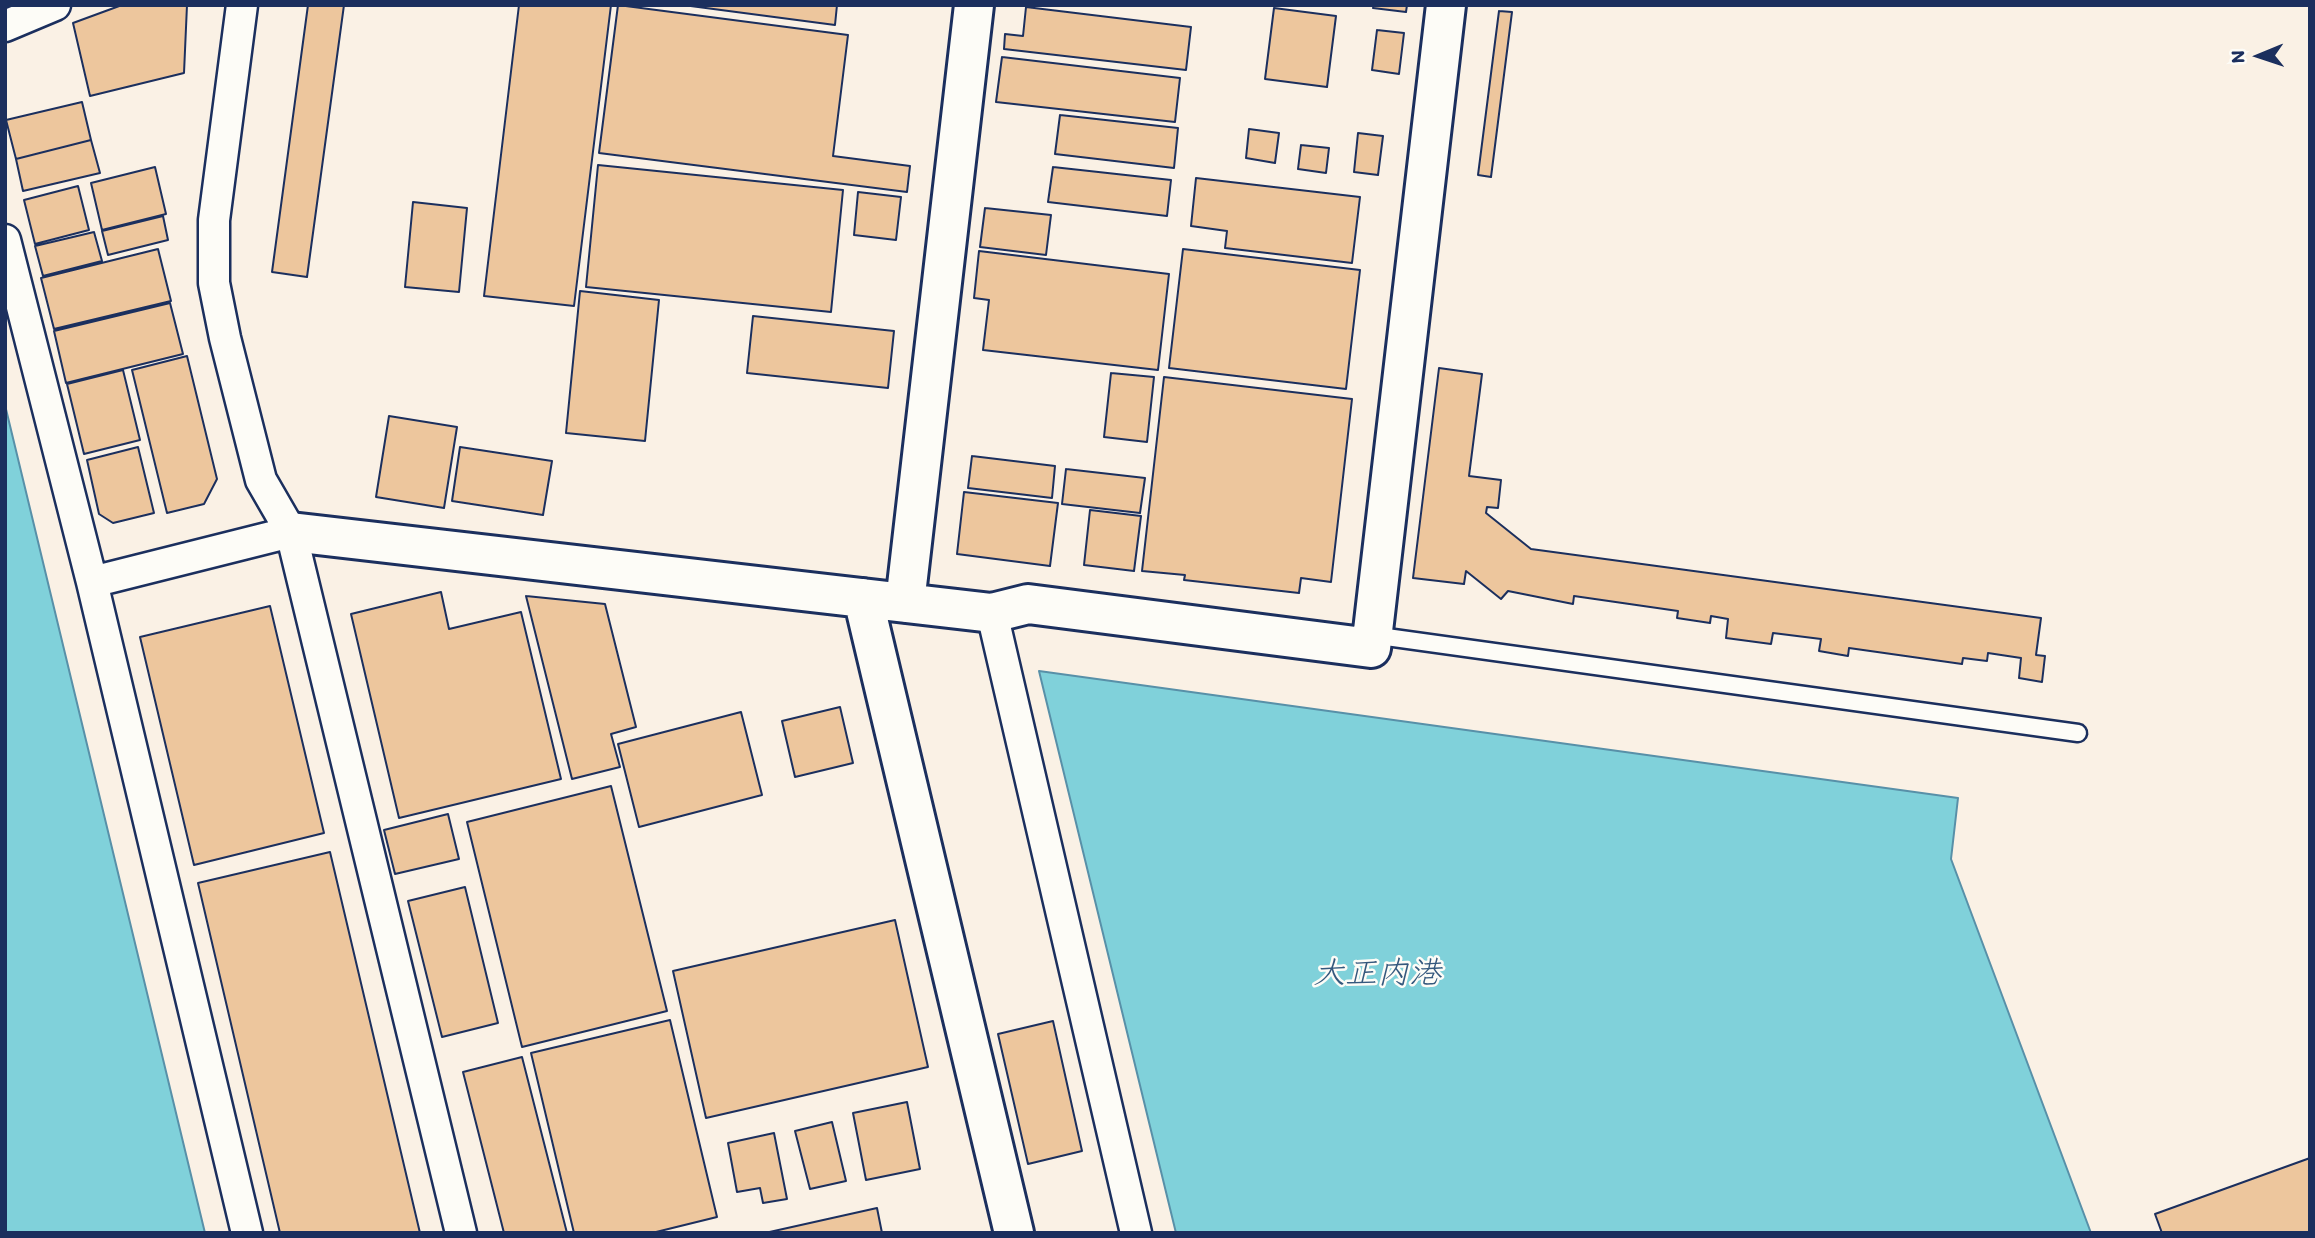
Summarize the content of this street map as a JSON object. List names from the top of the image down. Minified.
{"water":["大正内港"],"north":"left"}
